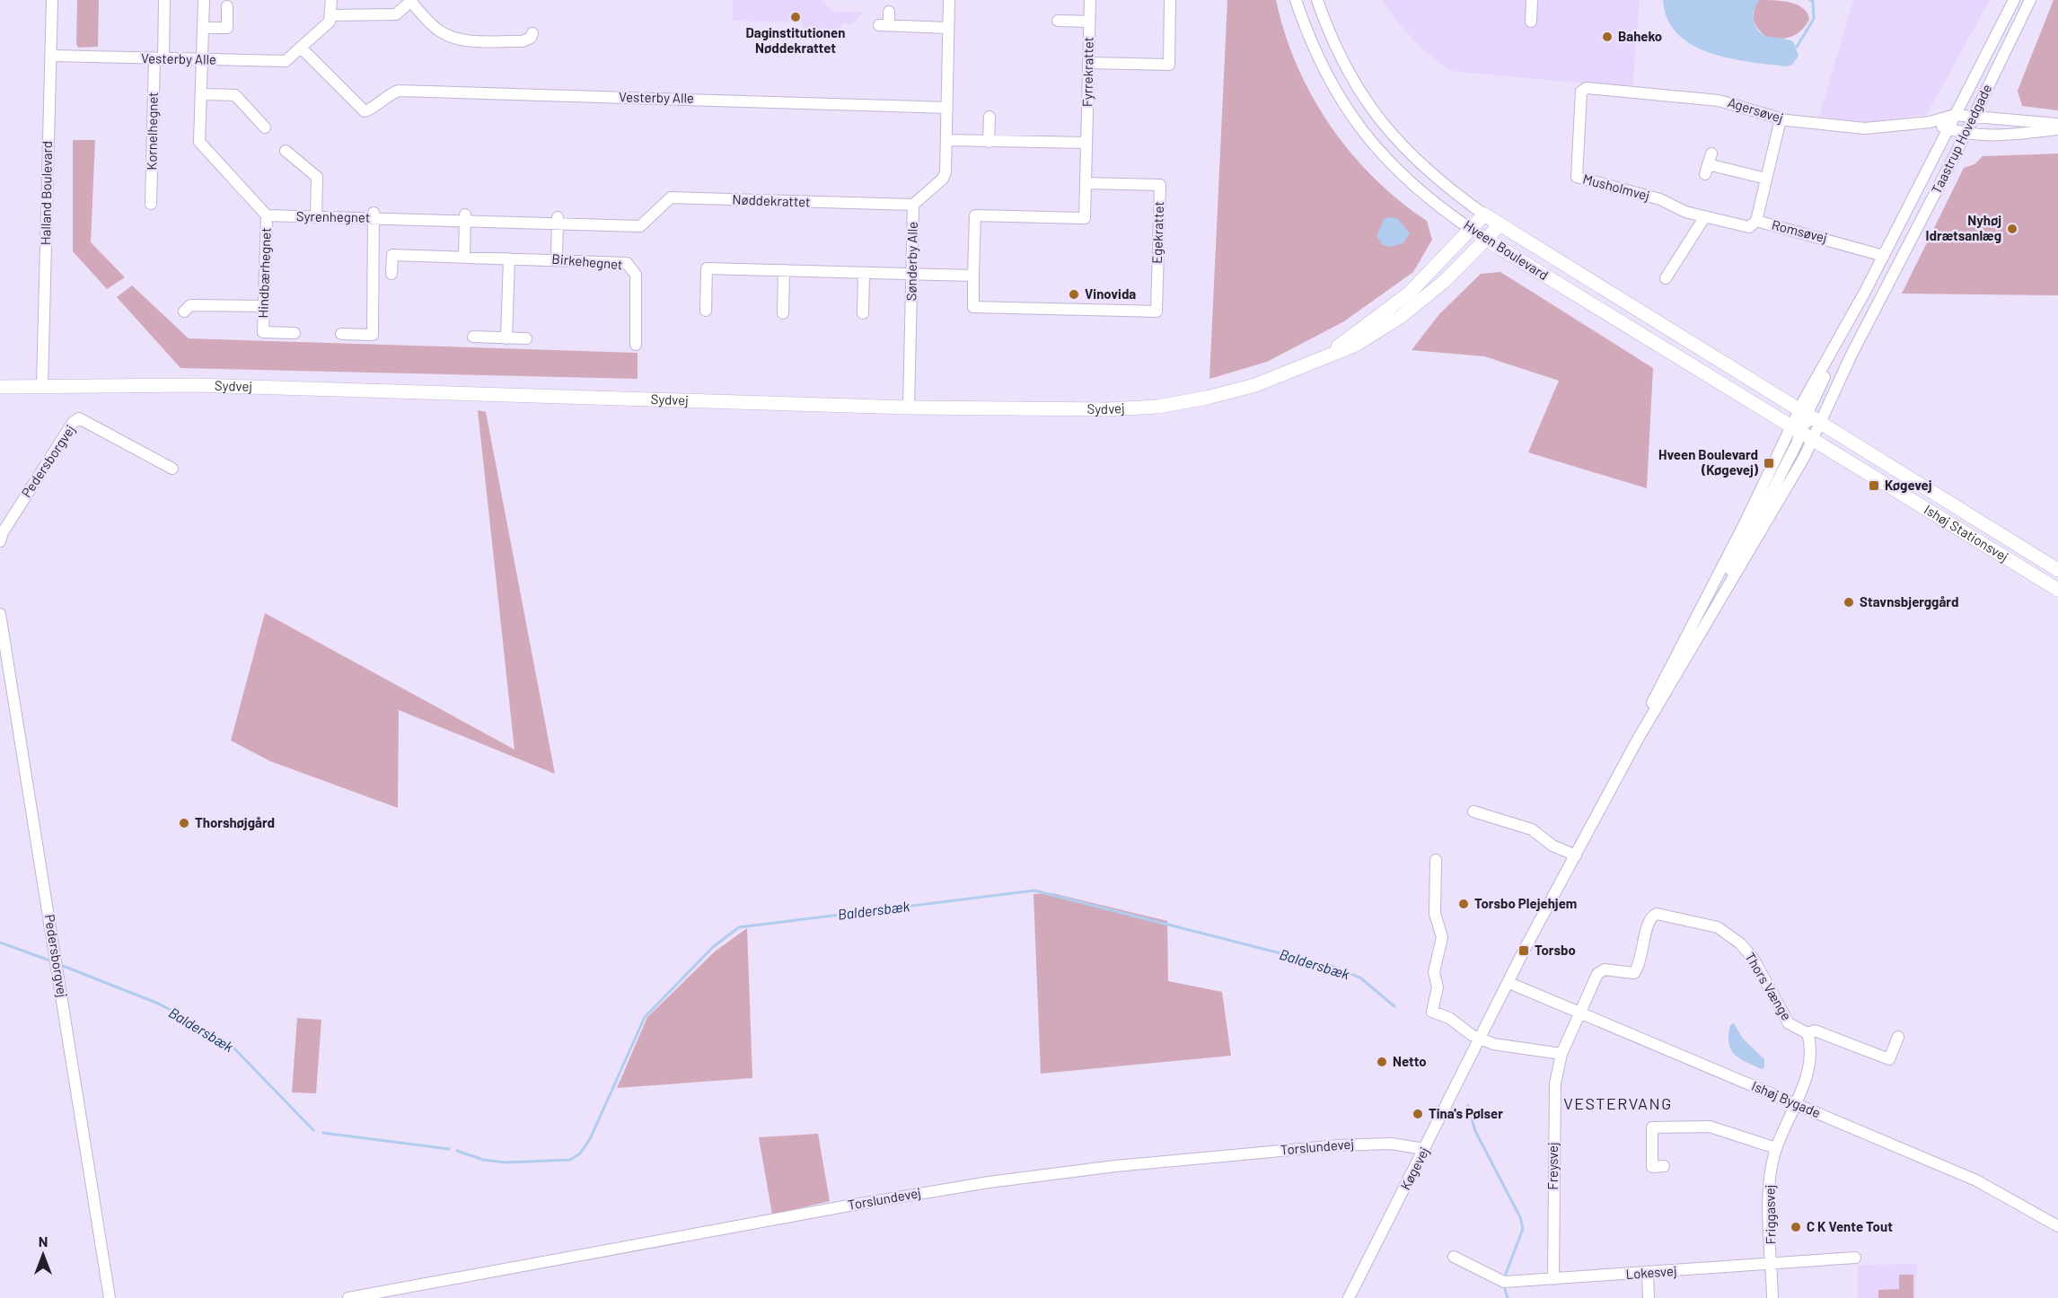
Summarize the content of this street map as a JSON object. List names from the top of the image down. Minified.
{"streets":{"main road":["Hveen Boulevard","Sydvej","Ishøj Stationsvej"],"street":["Vesterby Alle","Fyrrekrattet","Agersøvej","Kornelhegnet","Taastrup Hovedgade","Musholmvej","Halland Boulevard","Nøddekrattet","Syrenhegnet","Romsøvej","Egekrattet","Sønderby Alle","Birkehegnet","Hindbærhegnet","Pedersborgvej","Thors Vænge","Ishøj Bygade","Torslundevej","Freysvej","Køgevej","Friggasvej","Lokesvej"]},"crossings":[["Vesterby Alle","Kornelhegnet"],["Vesterby Alle","Halland Boulevard"],["Vesterby Alle","Sønderby Alle"],["Fyrrekrattet","Egekrattet"],["Agersøvej","Musholmvej"],["Agersøvej","Romsøvej"],["Taastrup Hovedgade","Romsøvej"],["Taastrup Hovedgade","Hveen Boulevard"],["Taastrup Hovedgade","Ishøj Stationsvej"],["Taastrup Hovedgade","Køgevej"],["Musholmvej","Romsøvej"],["Halland Boulevard","Sydvej"],["Nøddekrattet","Syrenhegnet"],["Nøddekrattet","Sønderby Alle"],["Syrenhegnet","Hindbærhegnet"],["Hveen Boulevard","Sydvej"],["Hveen Boulevard","Ishøj Stationsvej"],["Hveen Boulevard","Køgevej"],["Sønderby Alle","Sydvej"],["Ishøj Stationsvej","Køgevej"],["Thors Vænge","Ishøj Bygade"],["Thors Vænge","Freysvej"],["Ishøj Bygade","Freysvej"],["Ishøj Bygade","Køgevej"],["Ishøj Bygade","Friggasvej"],["Torslundevej","Køgevej"],["Freysvej","Lokesvej"],["Friggasvej","Lokesvej"]],"districts":["VESTERVANG"],"water":["Baldersbæk"],"places":{"other":["Daginstitutionen Nøddekrattet","Baheko","Nyhøj Idrætsanlæg","Vinovida","Stavnsbjerggård","Thorshøjgård","Torsbo Plejehjem","Netto","Tina's Pølser","C K Vente Tout"],"transit":["Hveen Boulevard (Køgevej)","Køgevej","Torsbo"]},"north":"top"}
